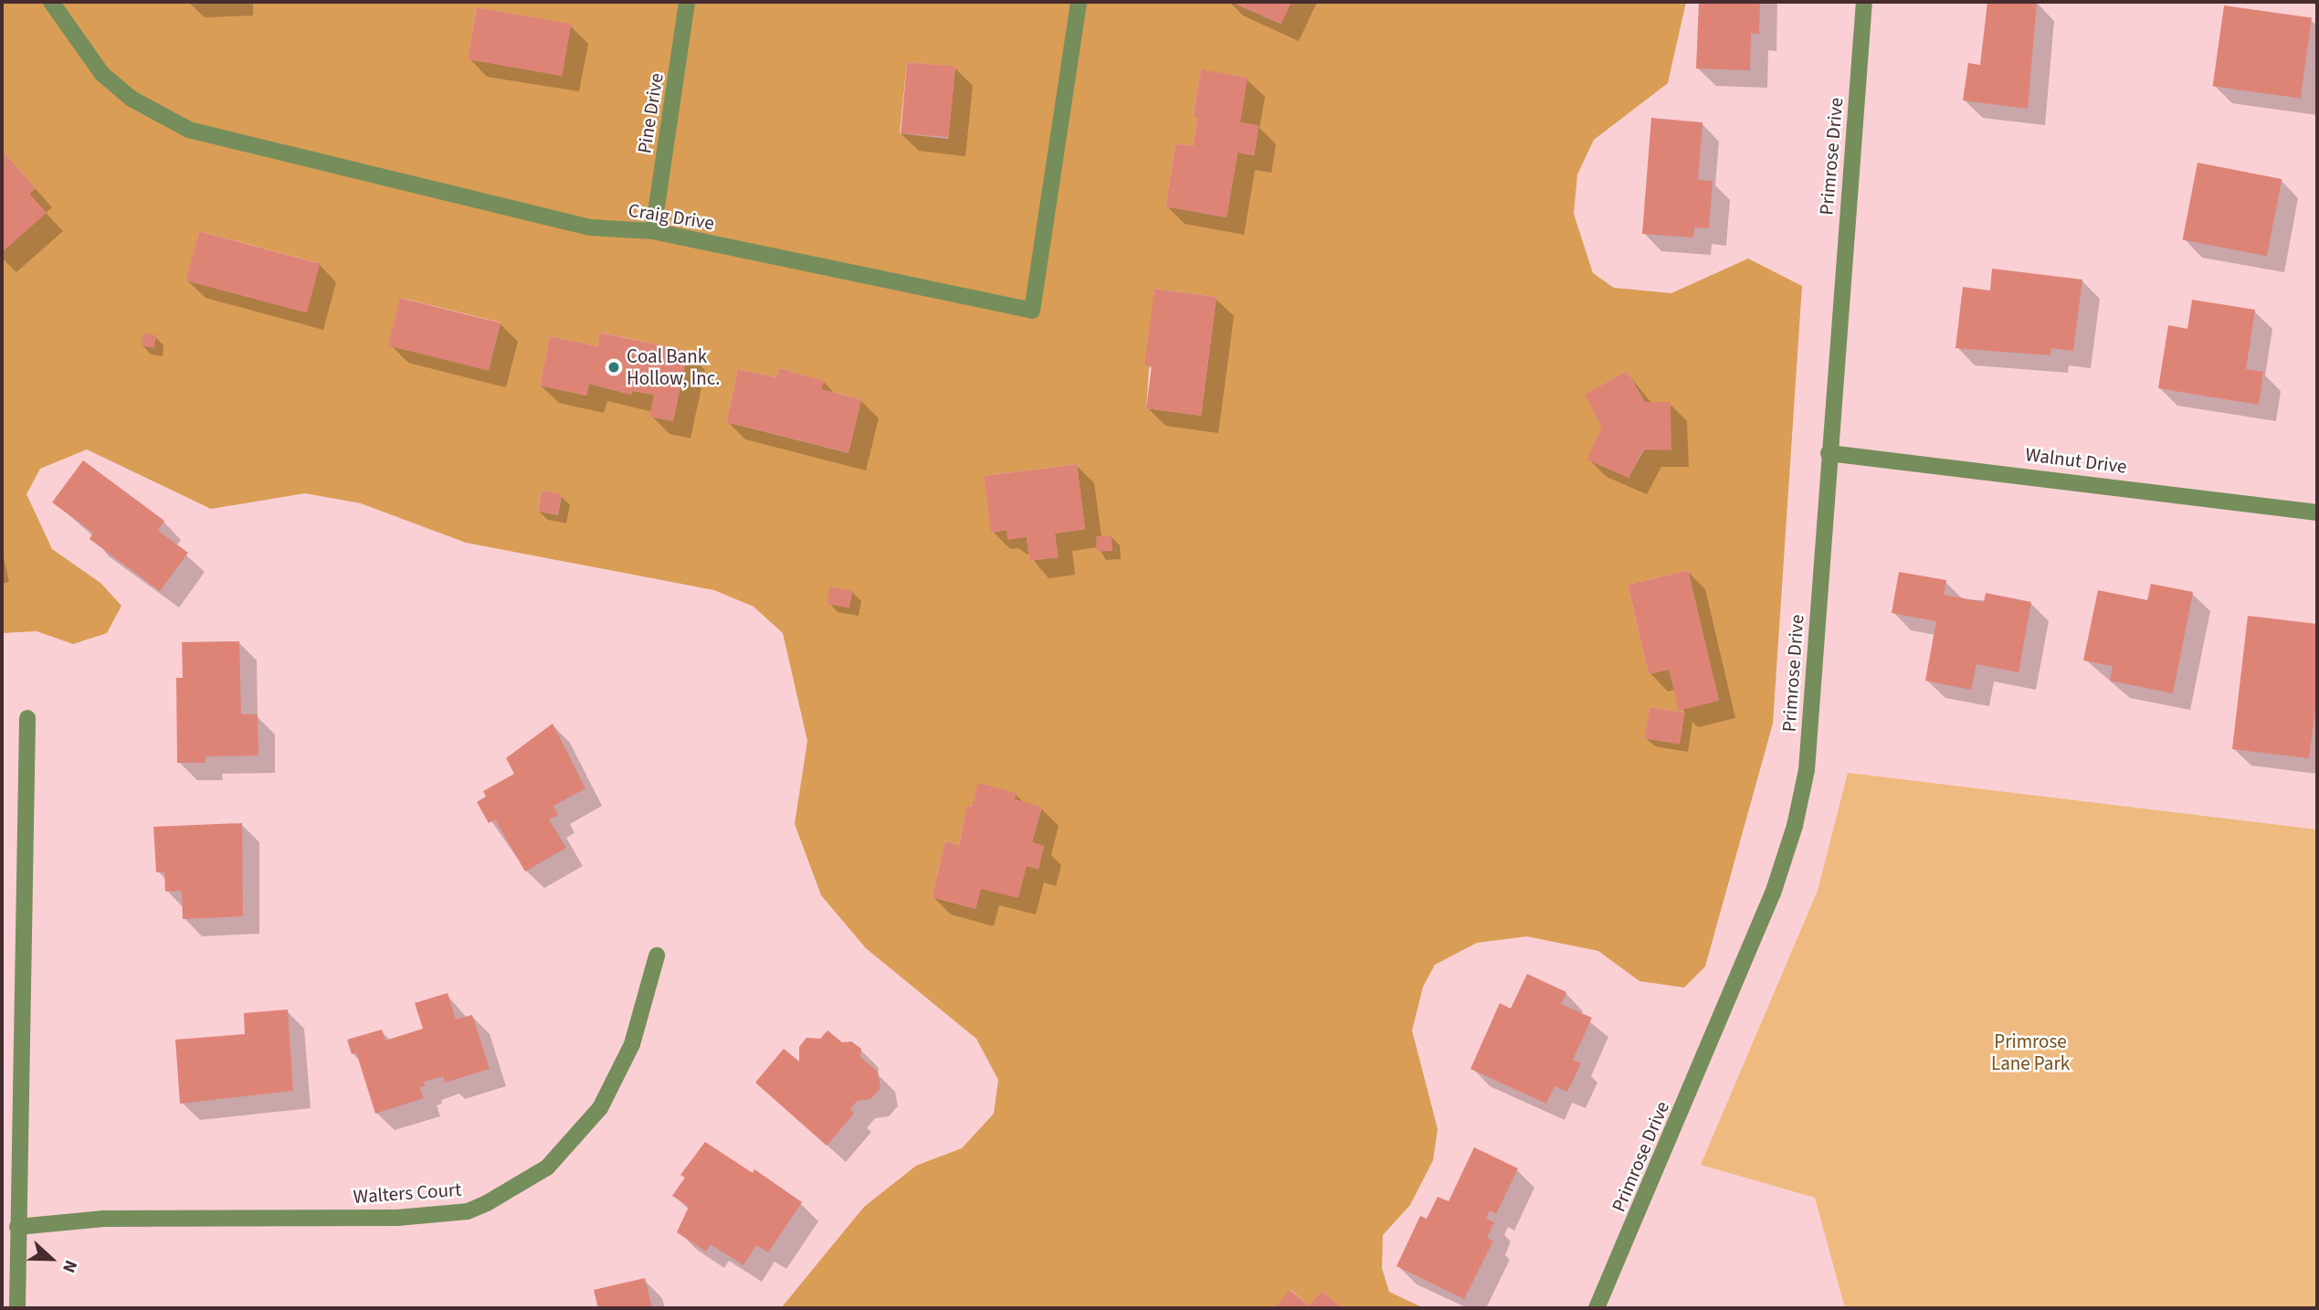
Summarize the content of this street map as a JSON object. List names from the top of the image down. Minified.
{"streets":{"street":["Pine Drive","Primrose Drive","Craig Drive","Walnut Drive","Walters Court"]},"crossings":[["Pine Drive","Craig Drive"],["Primrose Drive","Walnut Drive"]],"parks":["Primrose Lane Park"],"places":["Coal Bank Hollow, Inc."],"north":"right"}
